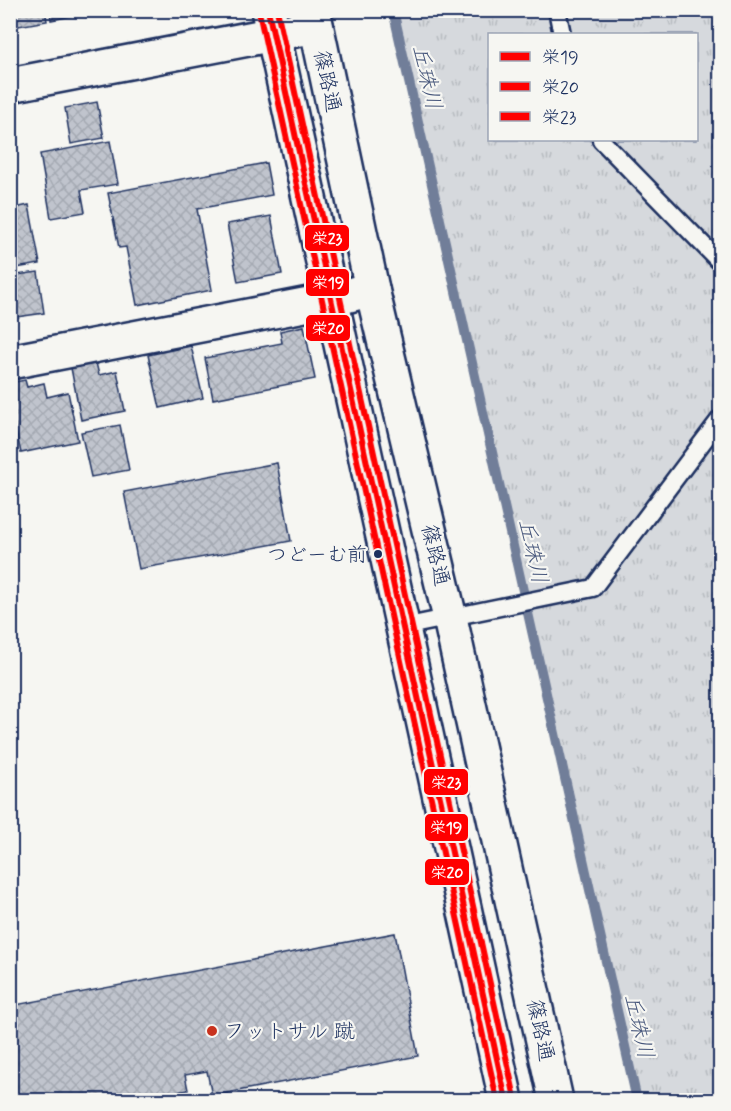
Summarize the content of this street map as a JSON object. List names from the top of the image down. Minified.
{"streets":{"street":["篠路通"]},"water":["丘珠川"],"places":["つどーむ前","フットサル 蹴"],"lines":["transit line 栄19","transit line 栄23","transit line 栄20"],"legend":["栄19","栄20","栄23"]}
